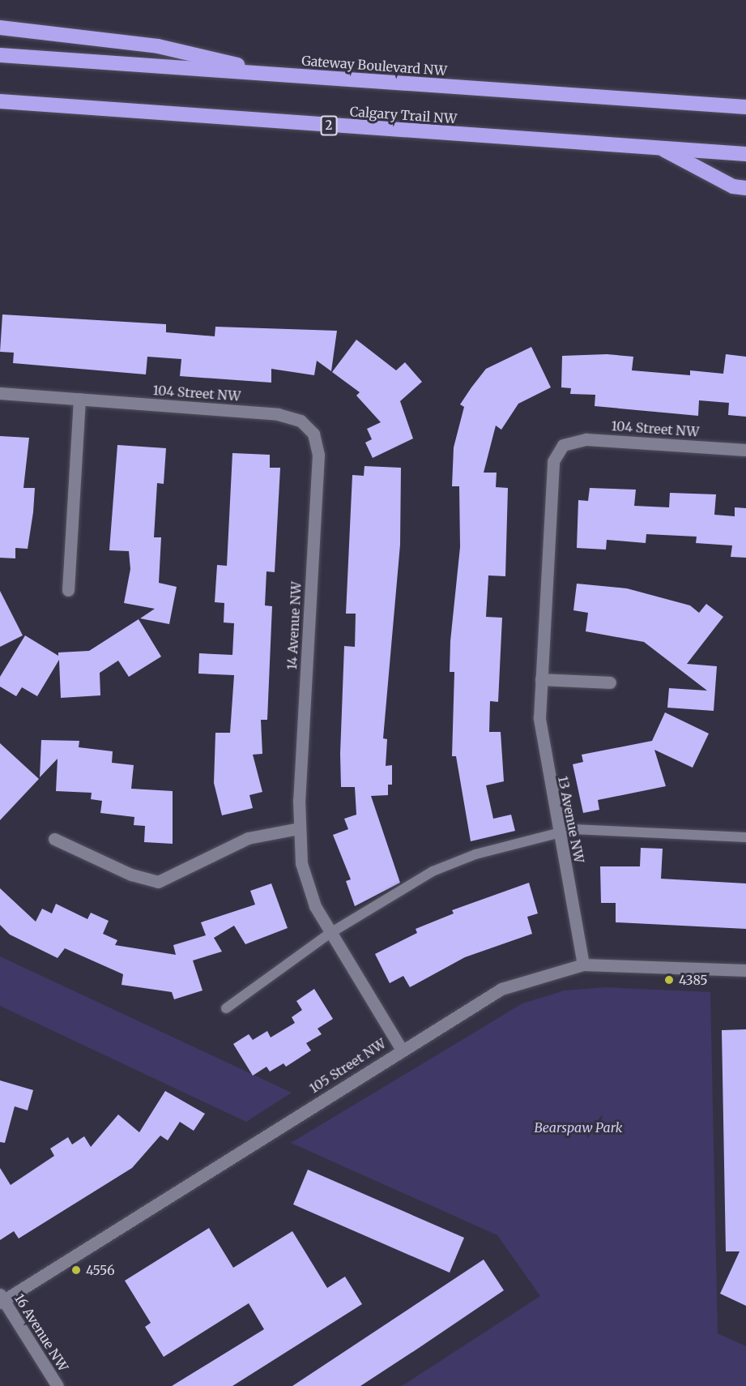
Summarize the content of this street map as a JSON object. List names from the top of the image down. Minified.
{"streets":{"highway":["Gateway Boulevard NW","Calgary Trail NW","2"],"street":["104 Street NW","14 Avenue NW","13 Avenue NW","105 Street NW","16 Avenue NW"]},"crossings":[["104 Street NW","14 Avenue NW"],["104 Street NW","13 Avenue NW"],["14 Avenue NW","105 Street NW"],["13 Avenue NW","105 Street NW"],["105 Street NW","16 Avenue NW"]],"parks":["Bearspaw Park"],"places":["4385","4556"]}
